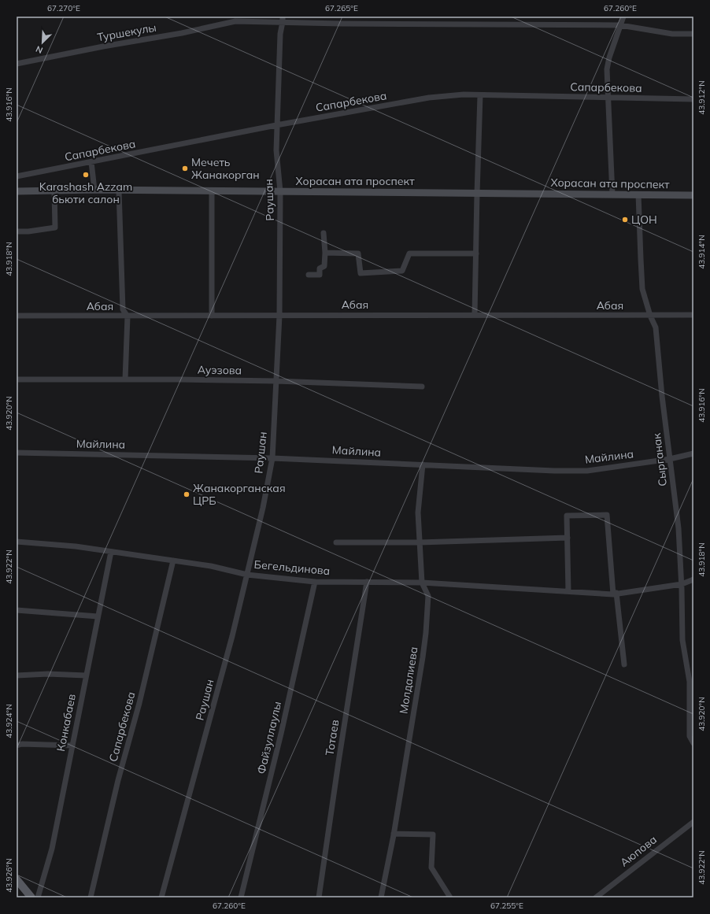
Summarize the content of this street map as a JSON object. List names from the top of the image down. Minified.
{"streets":{"main road":["Хорасан ата проспект"],"street":["Туршекулы","Сапарбекова","Раушан","Абая","Ауэзова","Майлина","Сырганак","Бегельдинова","Молдалиева","Конкабаев","Файзуллаулы","Тотаев","Аюпова"]},"crossings":[["Туршекулы","Раушан"],["Сапарбекова","Раушан"],["Сапарбекова","Бегельдинова"],["Хорасан ата проспект","Раушан"],["Хорасан ата проспект","Сырганак"],["Раушан","Абая"],["Раушан","Ауэзова"],["Раушан","Майлина"],["Раушан","Бегельдинова"],["Абая","Сырганак"],["Майлина","Сырганак"],["Майлина","Молдалиева"],["Сырганак","Бегельдинова"],["Бегельдинова","Молдалиева"],["Бегельдинова","Конкабаев"],["Бегельдинова","Файзуллаулы"],["Бегельдинова","Тотаев"]],"places":["Мечеть Жанакорган","Karashash Azzam бьюти салон","ЦОН","Жанакорганская ЦРБ"],"north":"bottom left","coordinates":["67.270°E","67.265°E","67.260°E","43.912°N","43.916°N","43.914°N","43.918°N","43.920°N","43.922°N","43.924°N","43.926°N","67.255°E"]}
